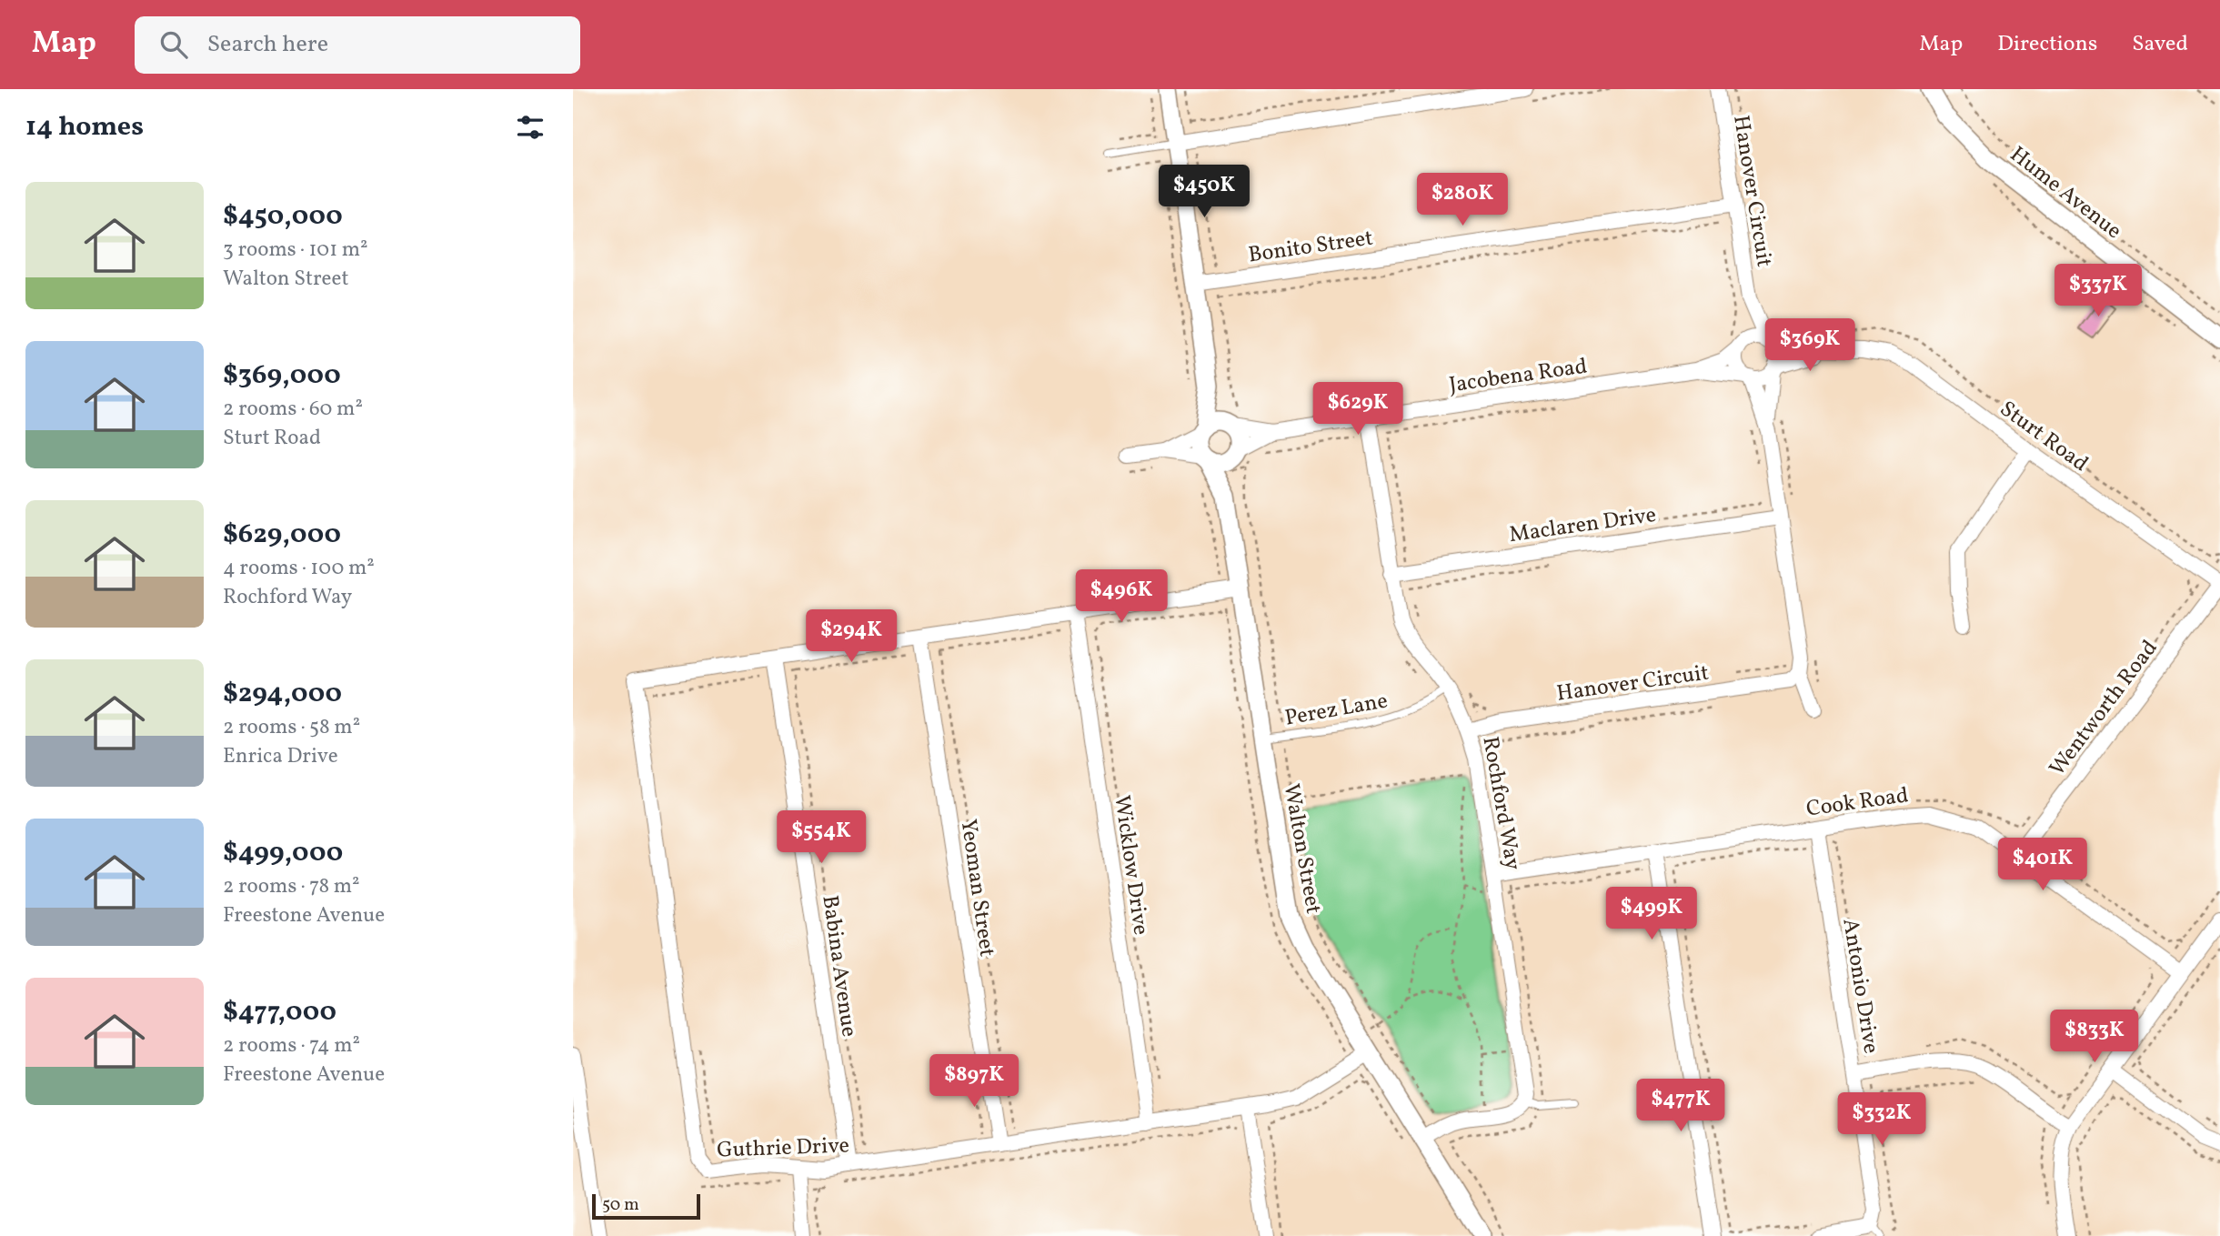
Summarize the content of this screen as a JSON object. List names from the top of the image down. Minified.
{"streets":{"street":["Hanover Circuit","Hume Avenue","Bonito Street","Jacobena Road","Sturt Road","Maclaren Drive","Wentworth Road","Cook Road","Rochford Way","Walton Street","Wicklow Drive","Yeoman Street","Babina Avenue","Antonio Drive","Guthrie Drive"],"lane":["Perez Lane"]},"crossings":[["Hanover Circuit","Bonito Street"],["Hanover Circuit","Rochford Way"],["Jacobena Road","Sturt Road"],["Jacobena Road","Rochford Way"],["Jacobena Road","Walton Street"],["Sturt Road","Wentworth Road"],["Maclaren Drive","Rochford Way"],["Wentworth Road","Cook Road"],["Perez Lane","Rochford Way"],["Perez Lane","Walton Street"],["Cook Road","Rochford Way"],["Cook Road","Antonio Drive"],["Walton Street","Guthrie Drive"],["Wicklow Drive","Guthrie Drive"],["Yeoman Street","Guthrie Drive"],["Babina Avenue","Guthrie Drive"]],"scale_bar":"50 m","page":{"header":"Map","search":"Search here","nav":["Map","Directions","Saved"],"heading":"14 homes","price":["$450K","$280K","$337K","$369K","$629K","$496K","$294K","$554K","$401K","$499K","$833K","$897K","$477K","$332K"],"list":[{"name":"$450,000","note":"3 rooms · 101 m² · Walton Street"},{"name":"$369,000","note":"2 rooms · 60 m² · Sturt Road"},{"name":"$629,000","note":"4 rooms · 100 m² · Rochford Way"},{"name":"$294,000","note":"2 rooms · 58 m² · Enrica Drive"},{"name":"$499,000","note":"2 rooms · 78 m² · Freestone Avenue"},{"name":"$477,000","note":"2 rooms · 74 m² · Freestone Avenue"}],"scale":"50 m"}}
